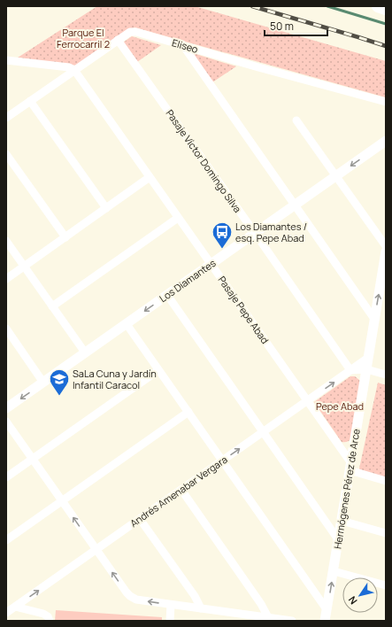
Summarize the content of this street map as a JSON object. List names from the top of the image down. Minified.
{"streets":{"street":["Eliseo","Pasaje Víctor Domingo Silva","Los Diamantes","Pasaje Pepe Abad","Hermógenes Pérez de Arce","Andrés Amenabar Vergara"]},"crossings":[["Eliseo","Pasaje Víctor Domingo Silva"],["Eliseo","Pasaje Pepe Abad"],["Pasaje Víctor Domingo Silva","Los Diamantes"],["Pasaje Víctor Domingo Silva","Andrés Amenabar Vergara"],["Los Diamantes","Pasaje Pepe Abad"],["Pasaje Pepe Abad","Hermógenes Pérez de Arce"],["Pasaje Pepe Abad","Andrés Amenabar Vergara"],["Hermógenes Pérez de Arce","Andrés Amenabar Vergara"]],"parks":["Parque El Ferrocarril 2","Pepe Abad"],"places":{"bus stop":["Los Diamantes / esq. Pepe Abad"],"school or university":["SaLa Cuna y Jardín Infantil Caracol"]},"scale_bar":"50 m","north":"bottom left"}
